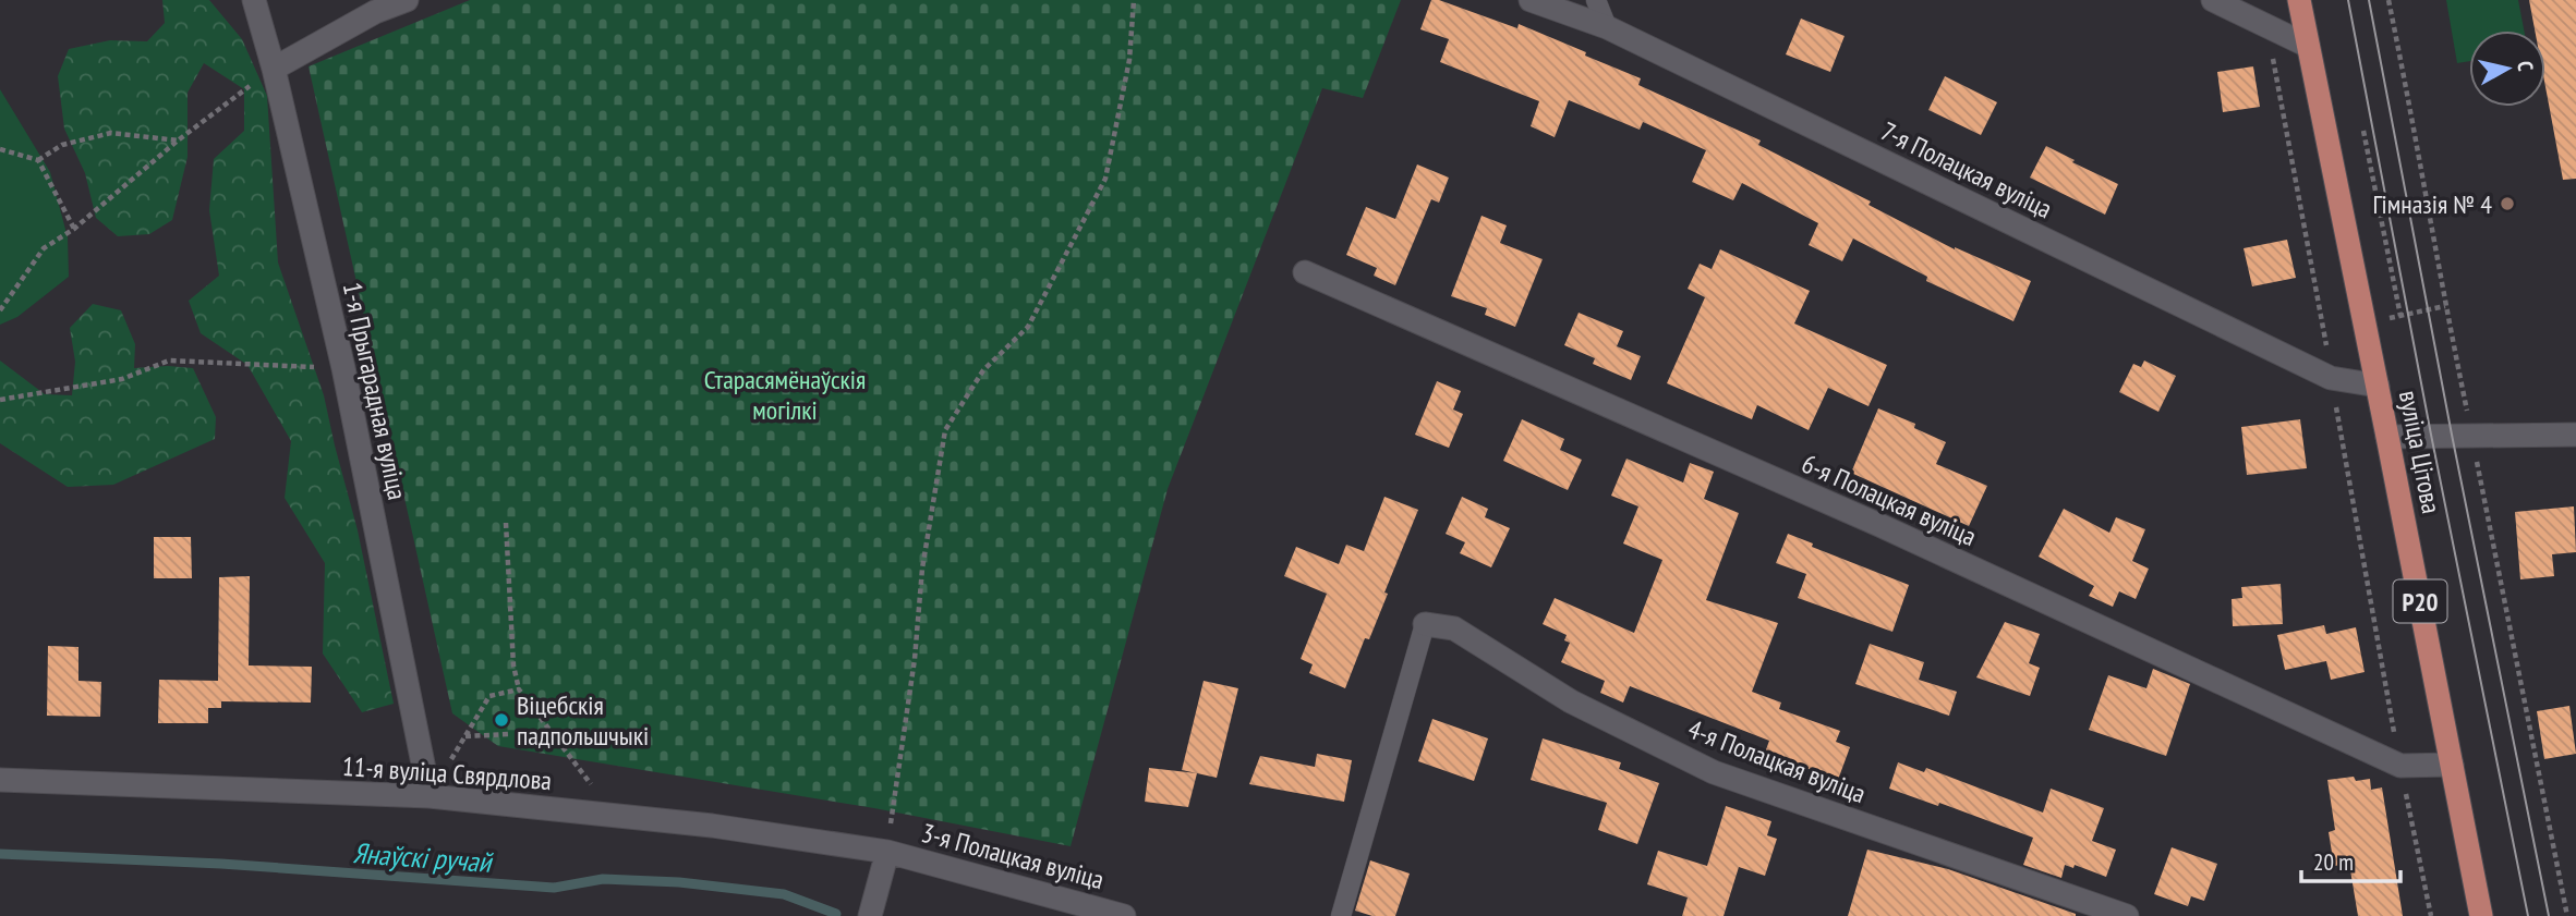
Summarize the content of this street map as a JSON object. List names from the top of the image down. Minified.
{"streets":{"main road":["вуліца Цітова","Р20"],"street":["7-я Полацкая вуліца","1-я Прыгарадная вуліца","6-я Полацкая вуліца","4-я Полацкая вуліца","11-я вуліца Свярдлова","3-я Полацкая вуліца"]},"crossings":[["7-я Полацкая вуліца","вуліца Цітова"],["1-я Прыгарадная вуліца","11-я вуліца Свярдлова"],["вуліца Цітова","6-я Полацкая вуліца"],["11-я вуліца Свярдлова","3-я Полацкая вуліца"]],"water":["Янаўскі ручай"],"parks":["Старасямёнаўскія могілкі"],"places":["Гімназія № 4","Віцебскія падпольшчыкі"],"scale_bar":"20 m","north":"right"}
